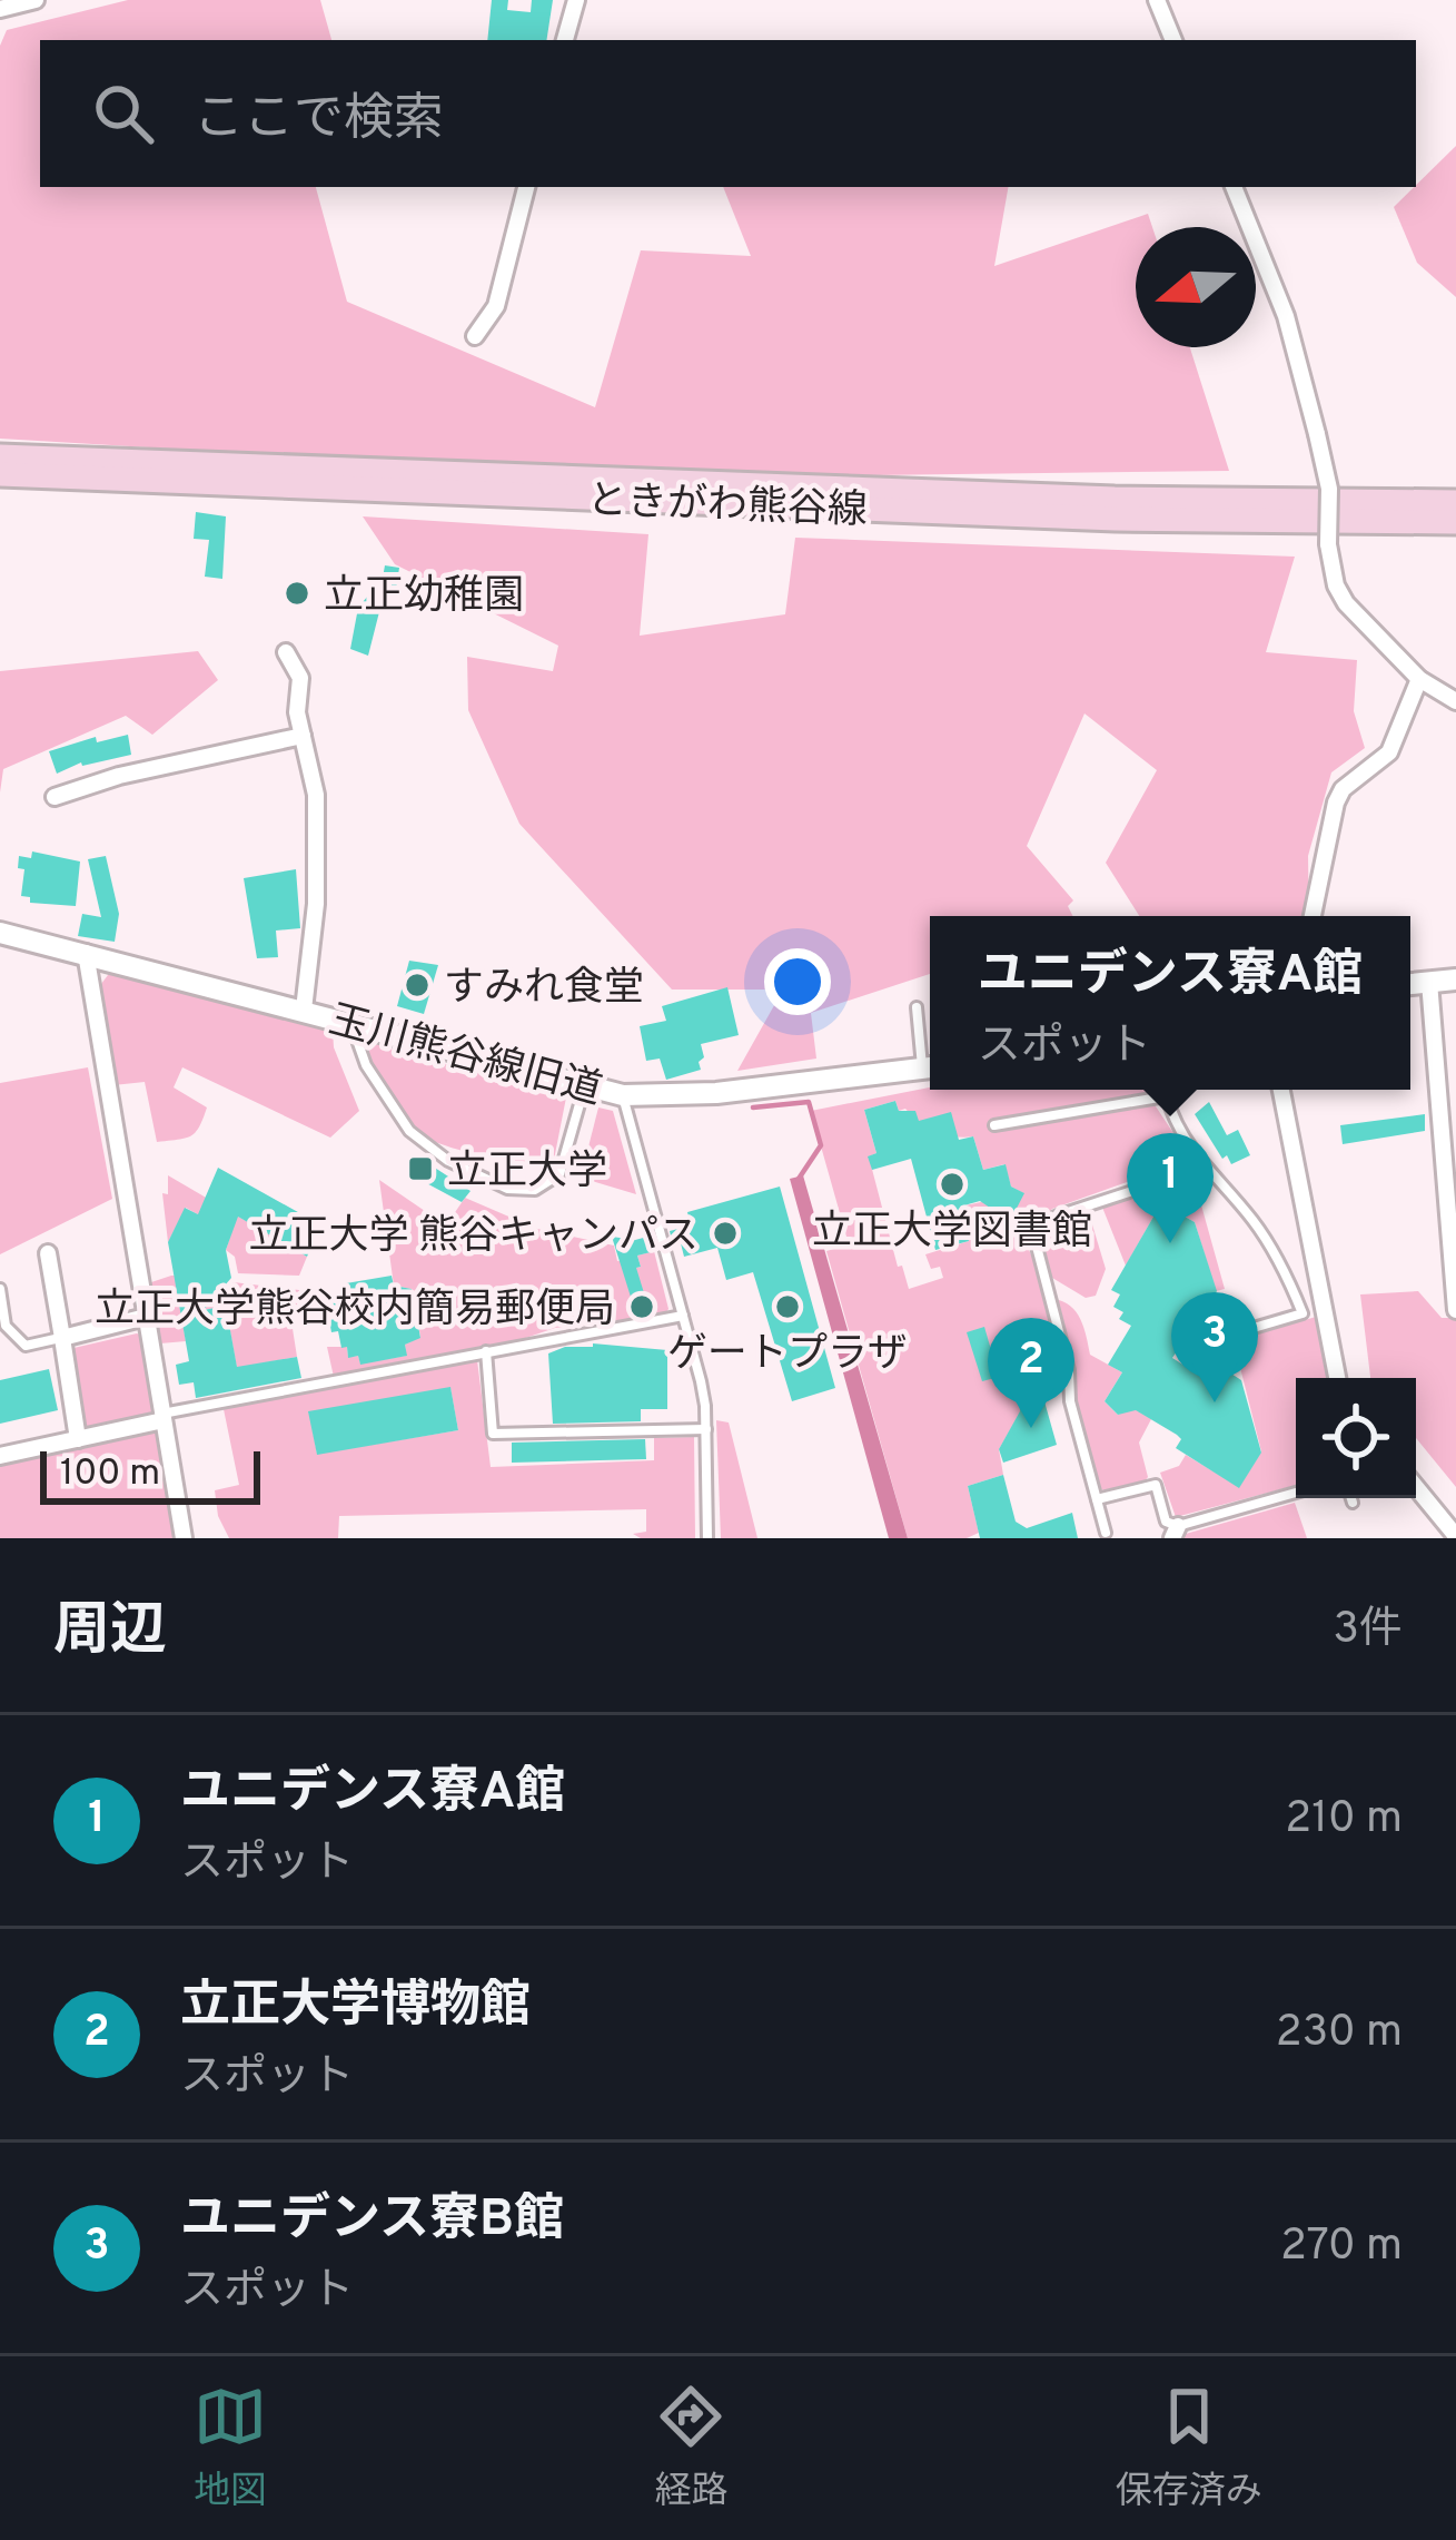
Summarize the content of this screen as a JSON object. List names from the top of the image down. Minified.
{"streets":{"main road":["ときがわ熊谷線"],"street":["玉川熊谷線旧道"]},"places":{"other":["立正幼稚園","すみれ食堂","立正大学図書館","立正大学 熊谷キャンパス","立正大学熊谷校内簡易郵便局","ゲートプラザ"],"transit":["立正大学"]},"scale_bar":"100 m","north":"left","page":{"search":"ここで検索","popup":["ユニデンス寮A館","スポット"],"pins":["1","3","2"],"scale":"100 m","heading":["周辺","3件"],"list":[{"mark":"1","name":"ユニデンス寮A館","note":"スポット","value":"210 m"},{"mark":"2","name":"立正大学博物館","note":"スポット","value":"230 m"},{"mark":"3","name":"ユニデンス寮B館","note":"スポット","value":"270 m"}],"nav":["地図","経路","保存済み"]}}
